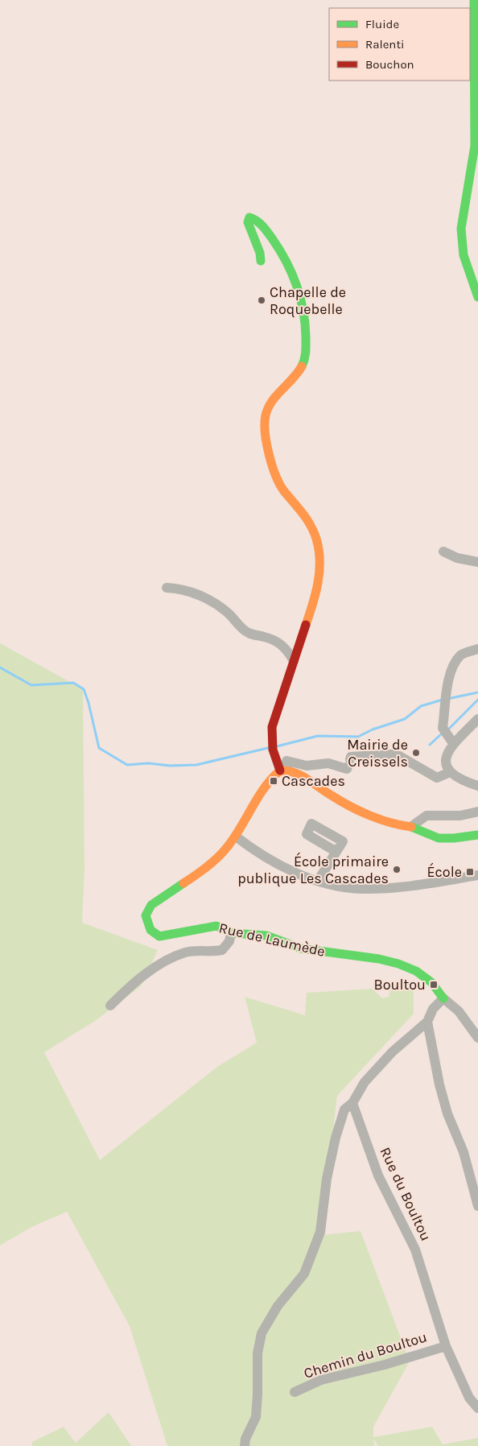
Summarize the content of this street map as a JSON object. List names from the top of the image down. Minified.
{"streets":{"street":["Rue de Laumède","Rue du Boultou","Chemin du Boultou"]},"crossings":[["Rue du Boultou","Chemin du Boultou"]],"places":{"other":["Chapelle de Roquebelle","Mairie de Creissels","École primaire publique Les Cascades"],"transit":["Cascades","École","Boultou"]},"legend":["Fluide","Ralenti","Bouchon"]}
